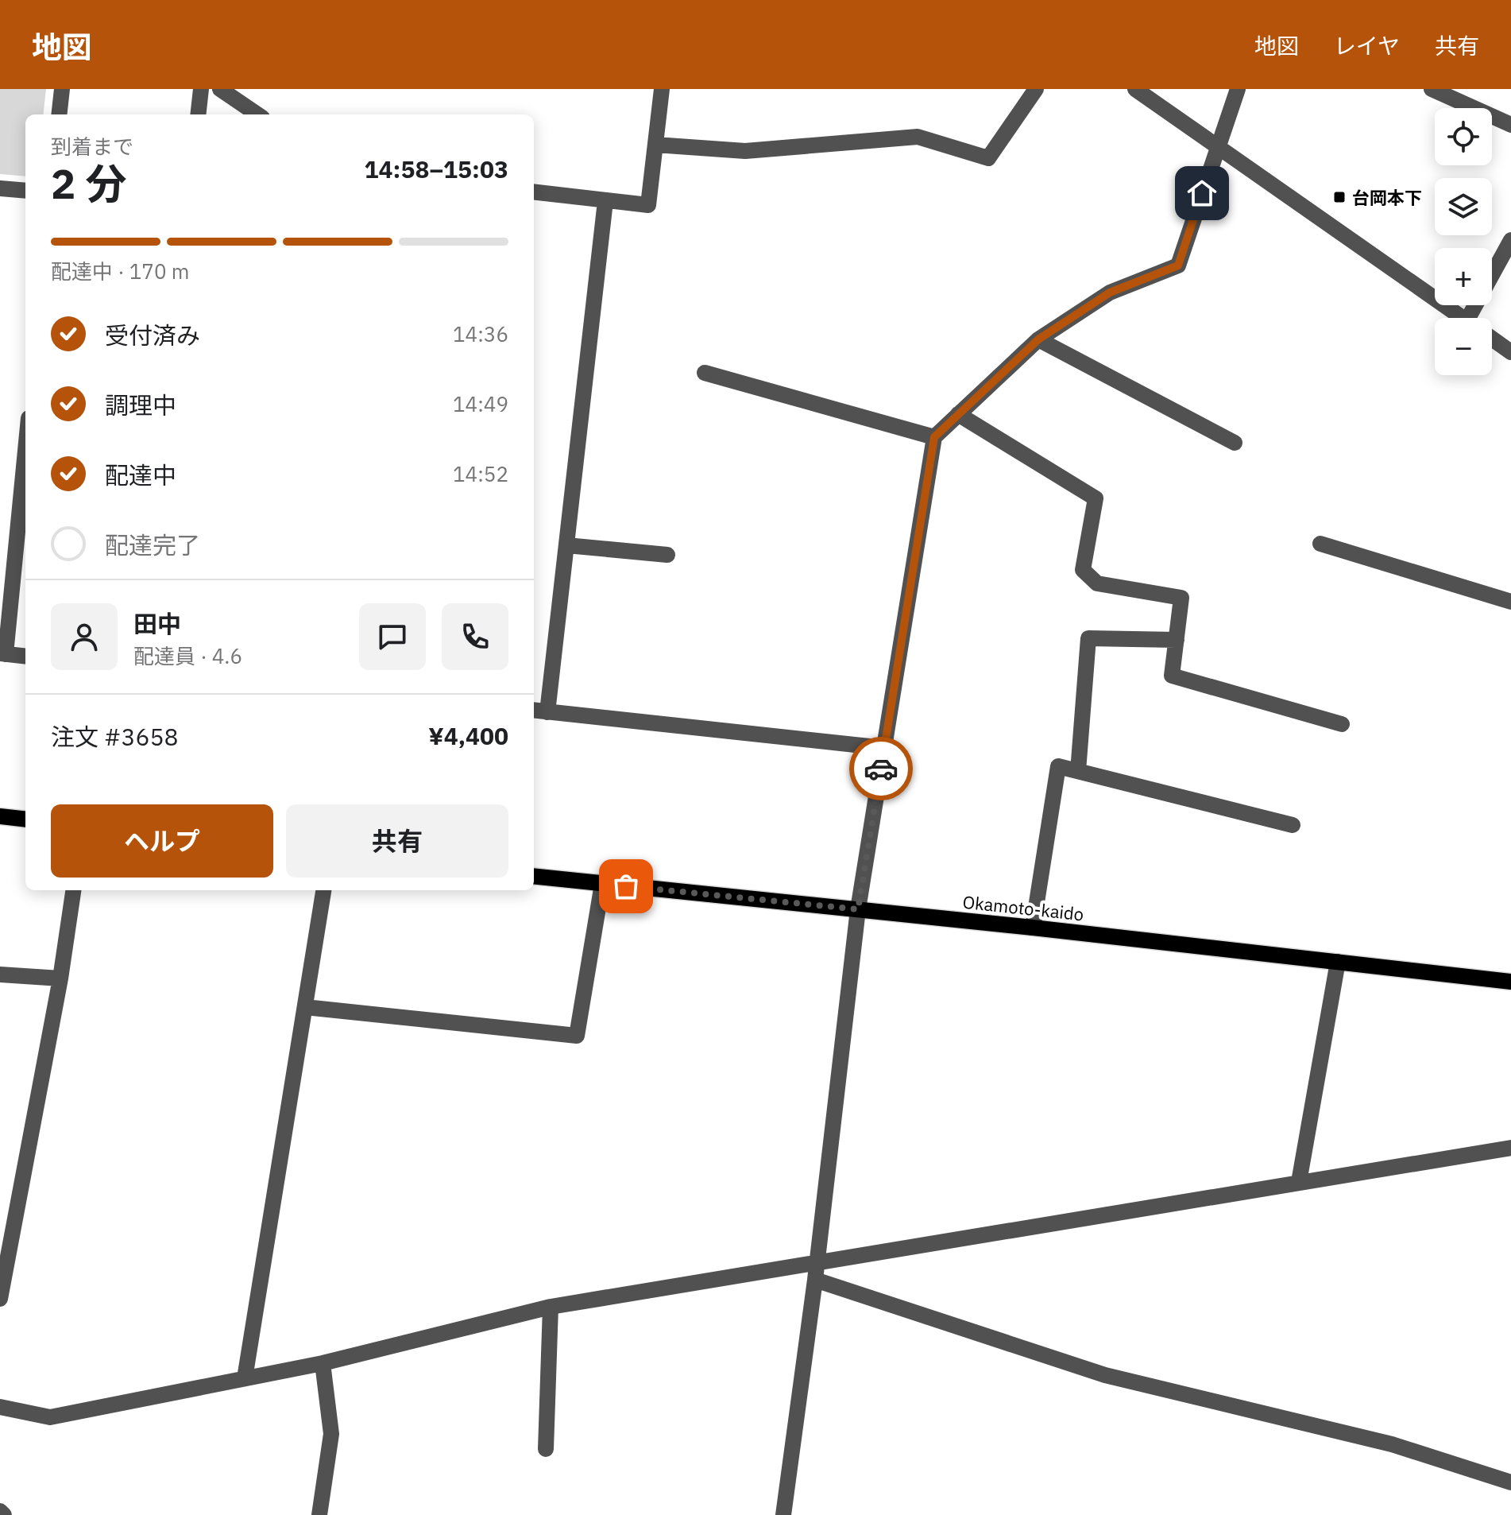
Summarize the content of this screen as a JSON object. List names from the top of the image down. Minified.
{"streets":{"main road":["Okamoto-kaido"]},"places":{"transit":["台岡本下"]},"page":{"header":"地図","nav":["地図","レイヤ","共有"],"map_buttons":["+","−"],"heading":["2 分","到着まで","14:58–15:03"],"panel":["田中","配達員 · 4.6","注文 #3658","¥4,400"],"bar":"配達中 · 170 m","list":[["受付済み","14:36"],["調理中","14:49"],["配達中","14:52"],"配達完了"],"buttons":["ヘルプ","共有"]}}
